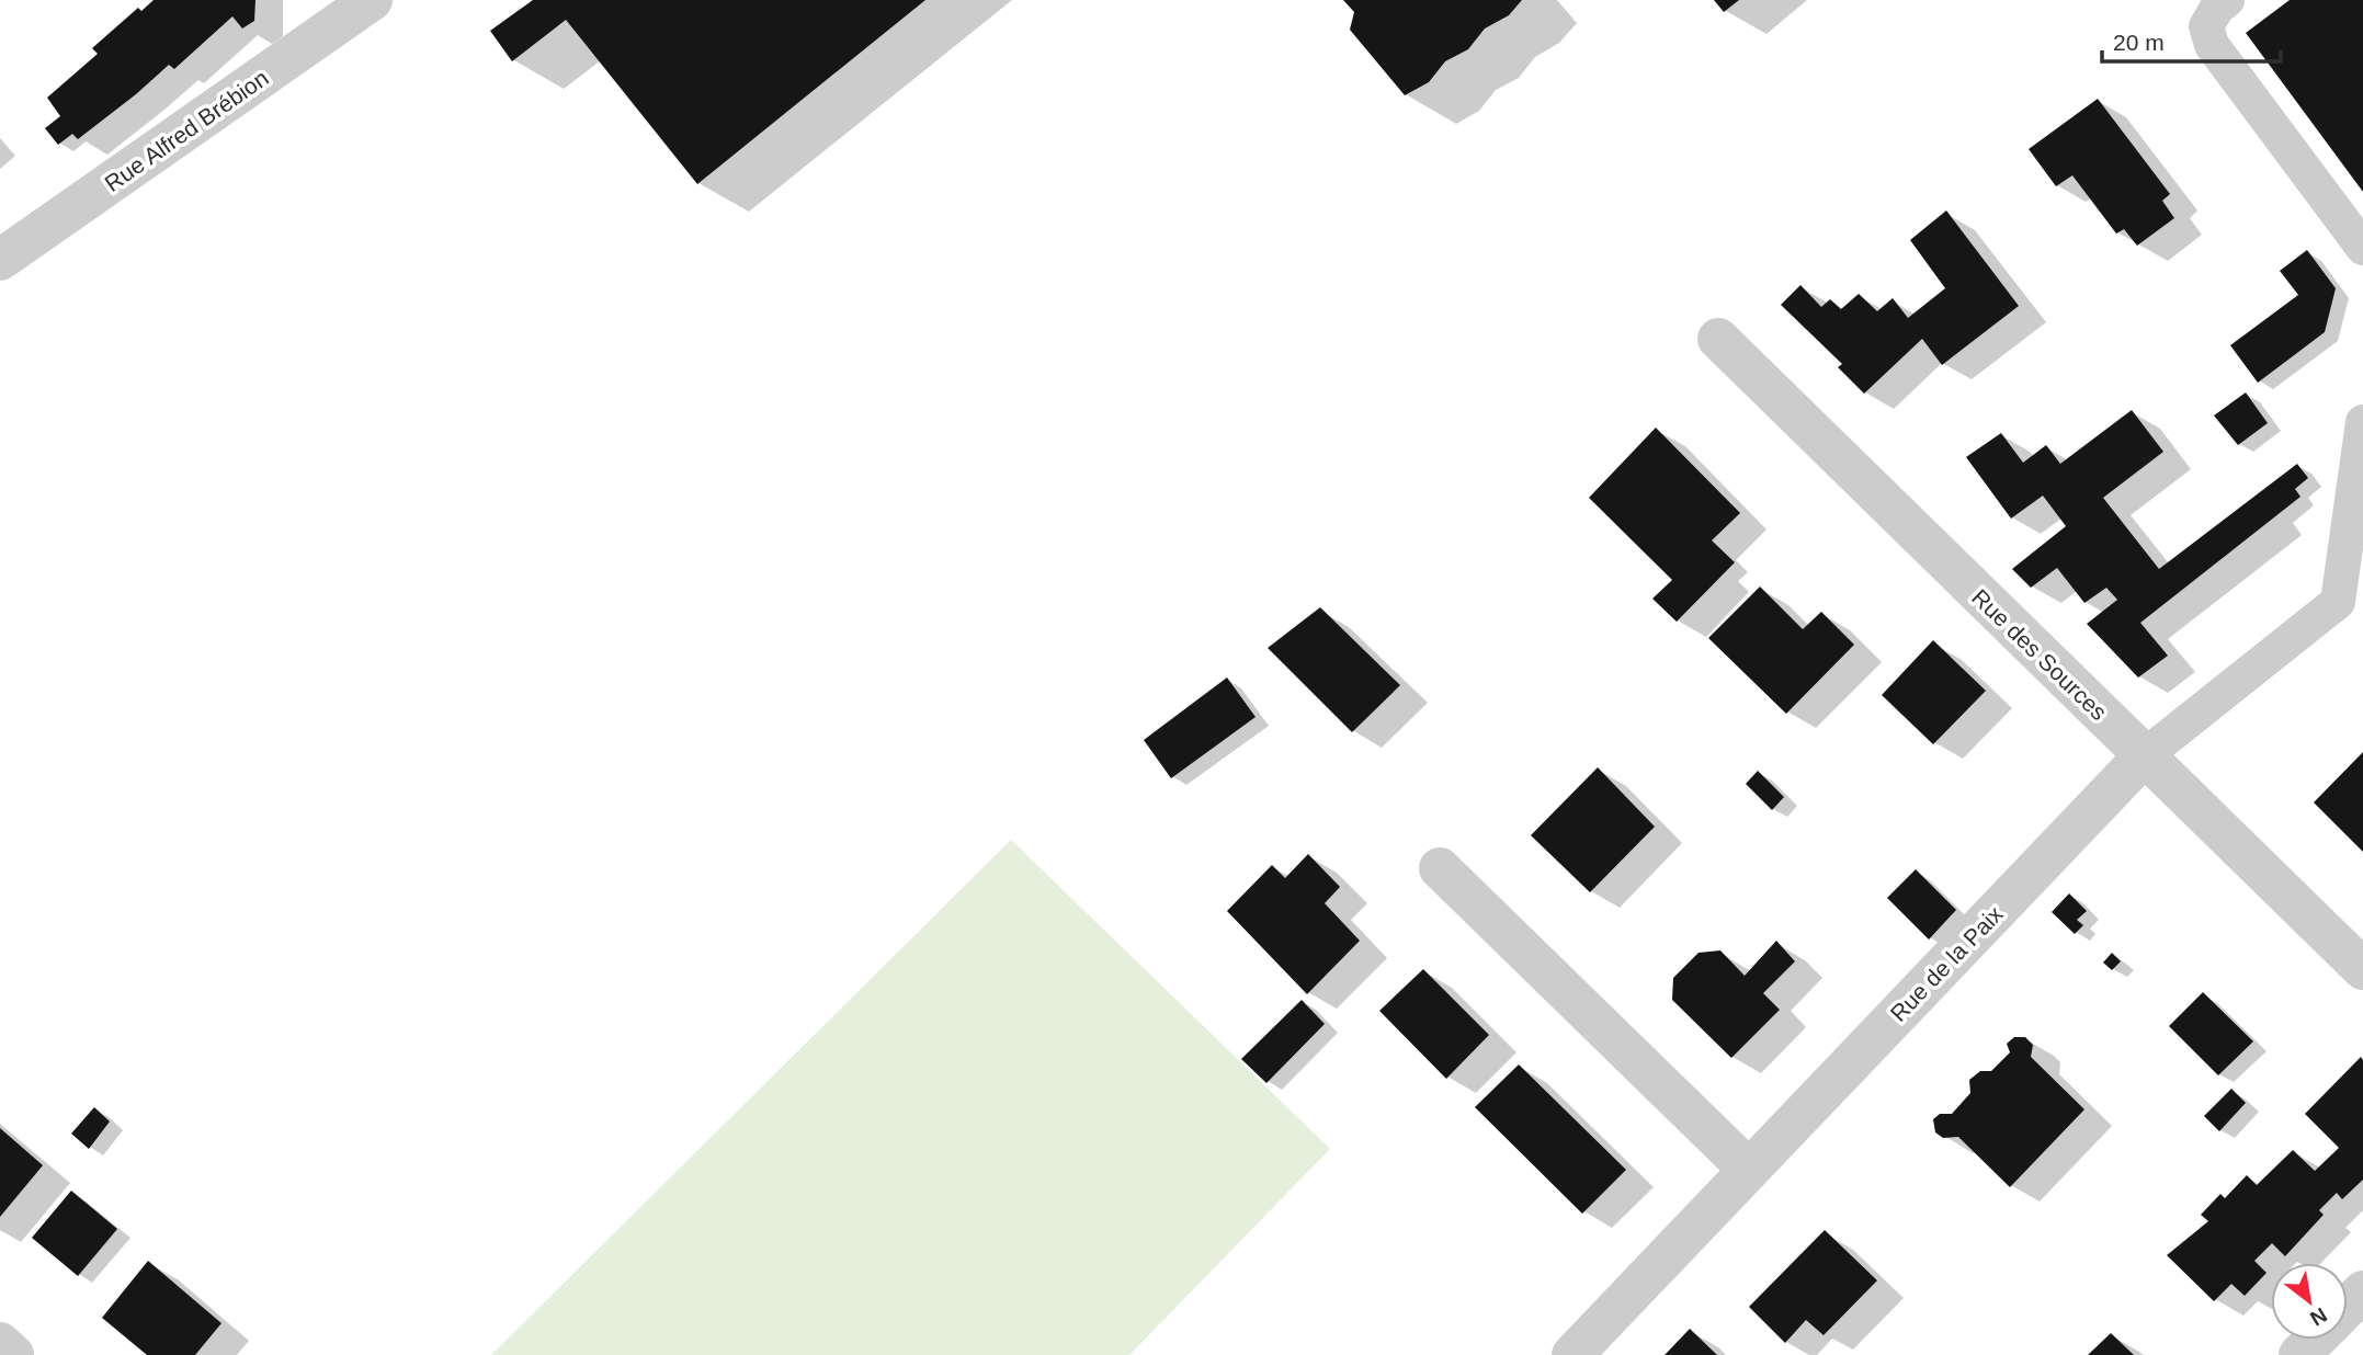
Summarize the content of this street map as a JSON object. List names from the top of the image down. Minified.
{"streets":{"street":["Rue Alfred Brébion","Rue des Sources","Rue de la Paix"]},"crossings":[["Rue des Sources","Rue de la Paix"]],"scale_bar":"20 m","north":"bottom right"}
